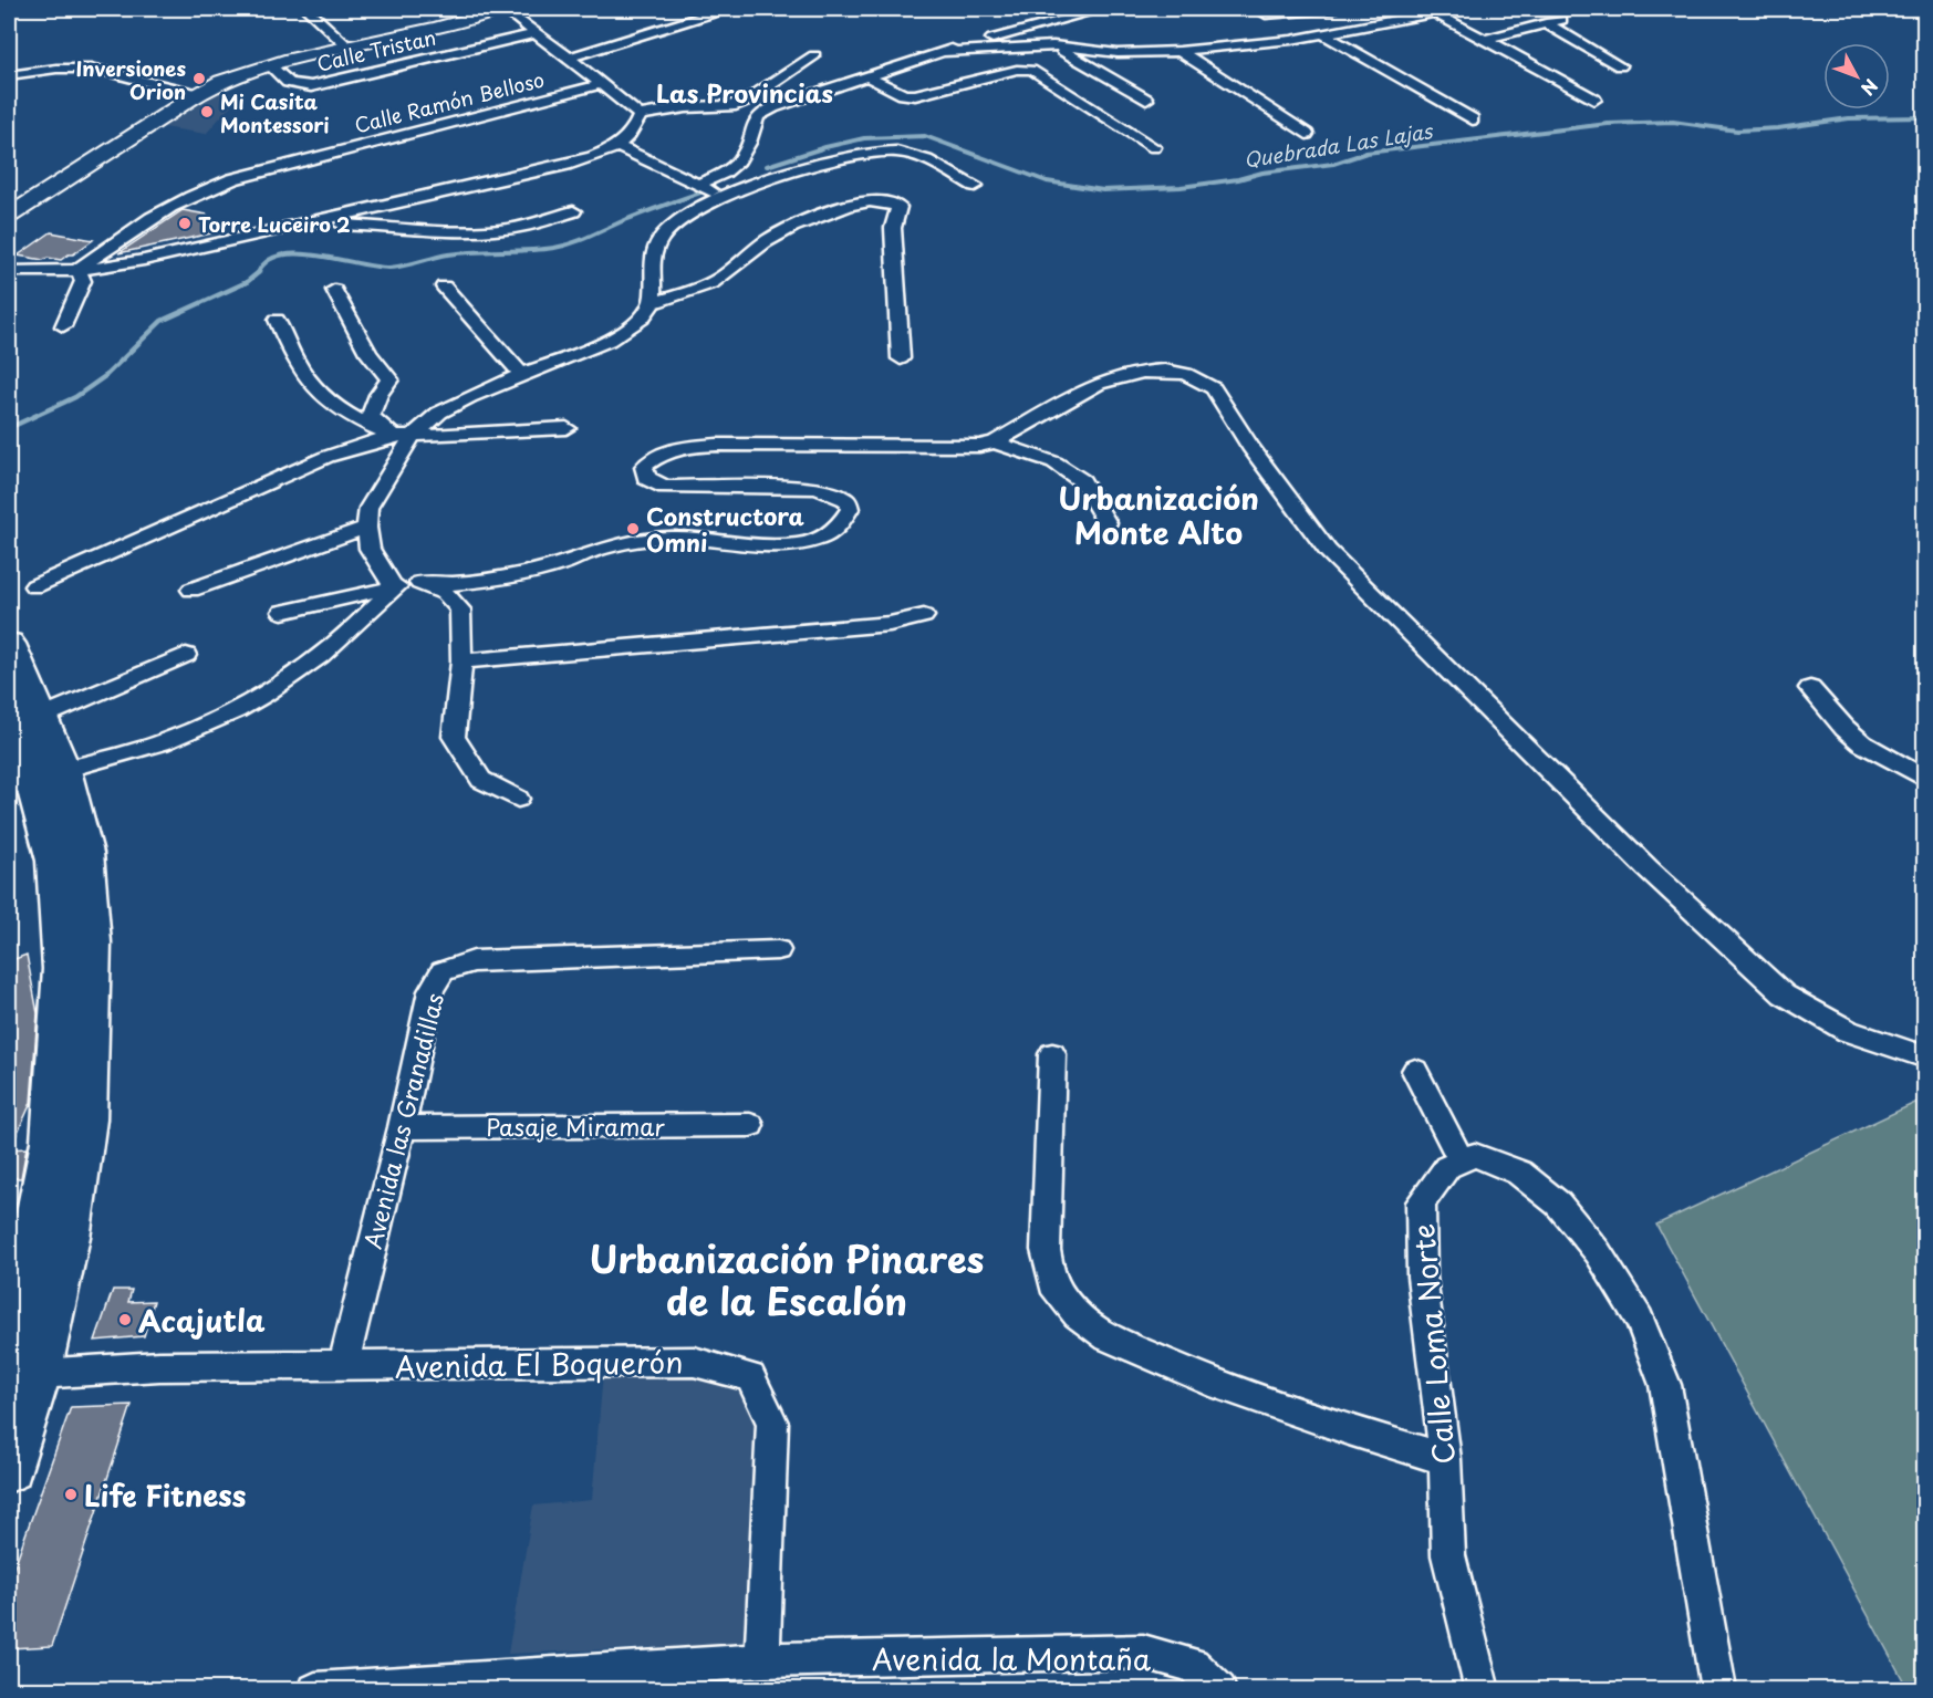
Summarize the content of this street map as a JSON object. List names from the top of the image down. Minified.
{"streets":{"street":["Calle Tristan","Calle Ramón Belloso","Avenida las Granadillas","Pasaje Miramar","Calle Loma Norte","Avenida El Boquerón","Avenida la Montaña"]},"crossings":[["Avenida las Granadillas","Pasaje Miramar"],["Avenida las Granadillas","Avenida El Boquerón"],["Avenida El Boquerón","Avenida la Montaña"]],"districts":["Las Provincias","Urbanización Monte Alto","Urbanización Pinares de la Escalón"],"water":["Quebrada Las Lajas"],"places":["Inversiones Orion","Mi Casita Montessori","Torre Luceiro 2","Constructora Omni","Acajutla","Life Fitness"],"north":"bottom right"}
